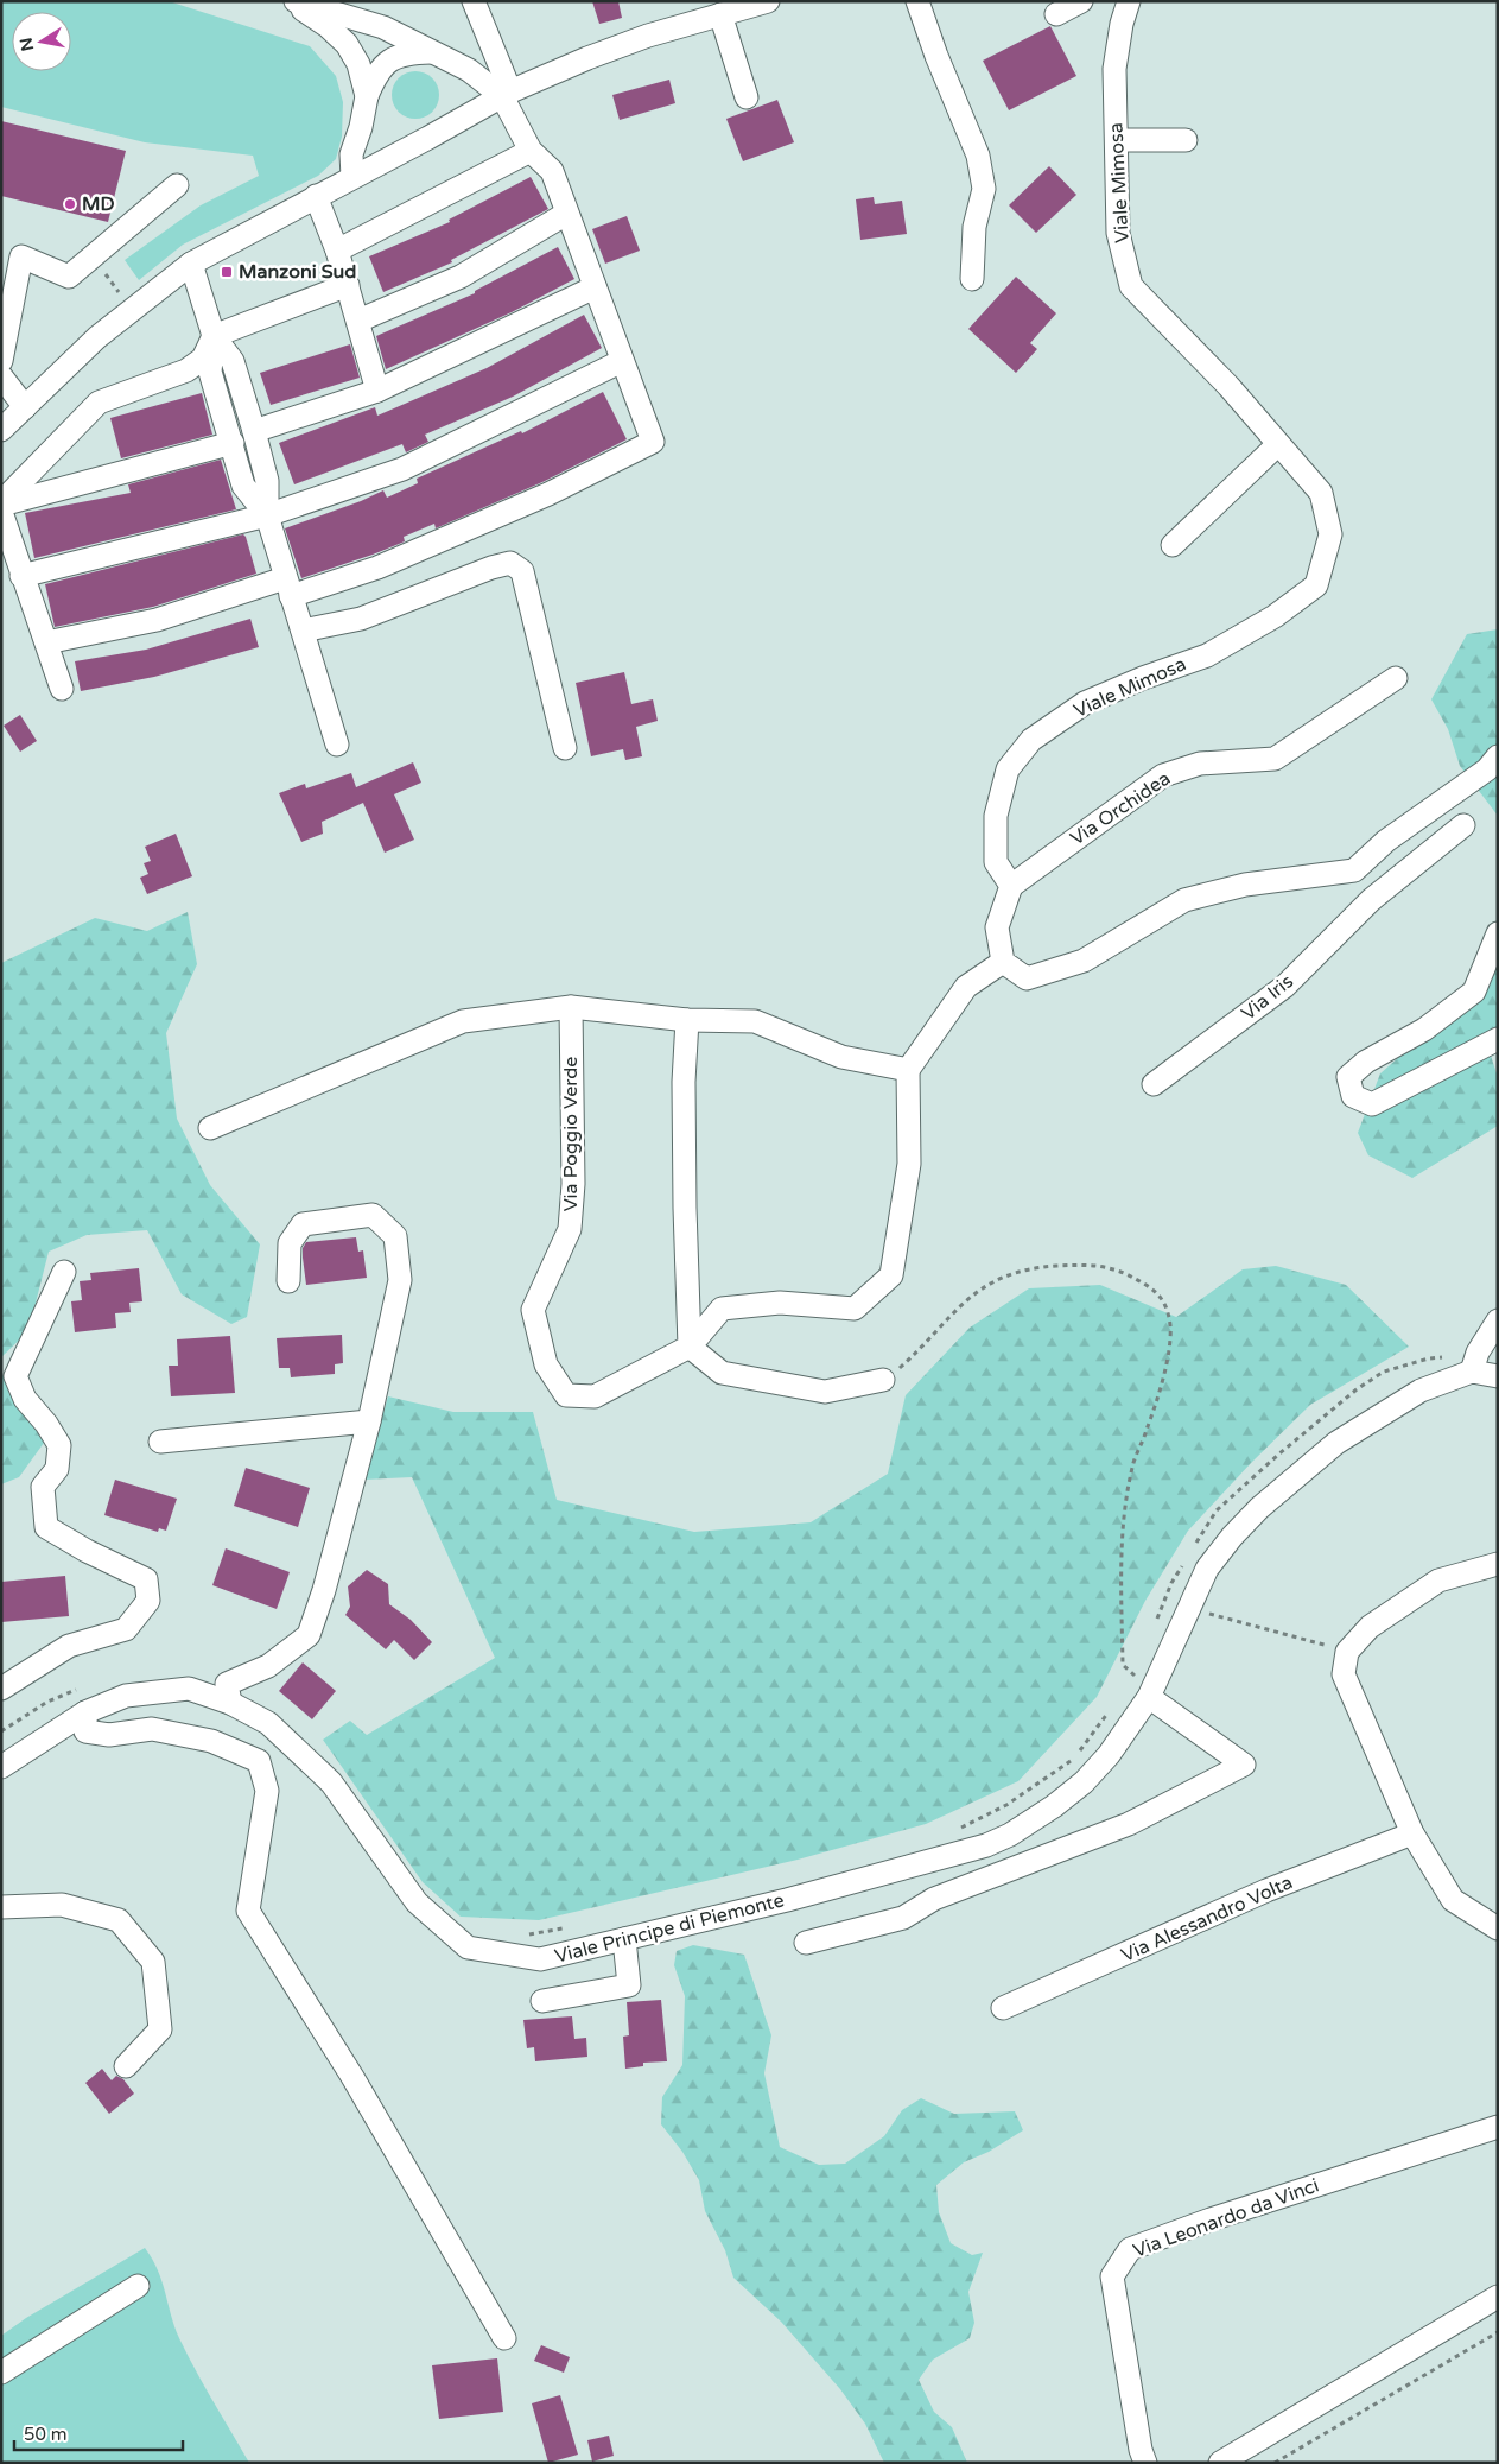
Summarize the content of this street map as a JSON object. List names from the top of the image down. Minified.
{"streets":{"street":["Viale Mimosa","Via Orchidea","Via Iris","Via Poggio Verde","Via Alessandro Volta","Viale Principe di Piemonte","Via Leonardo da Vinci"]},"crossings":[["Viale Mimosa","Via Orchidea"]],"places":{"other":["MD"],"transit":["Manzoni Sud"]},"scale_bar":"50 m","north":"left"}
